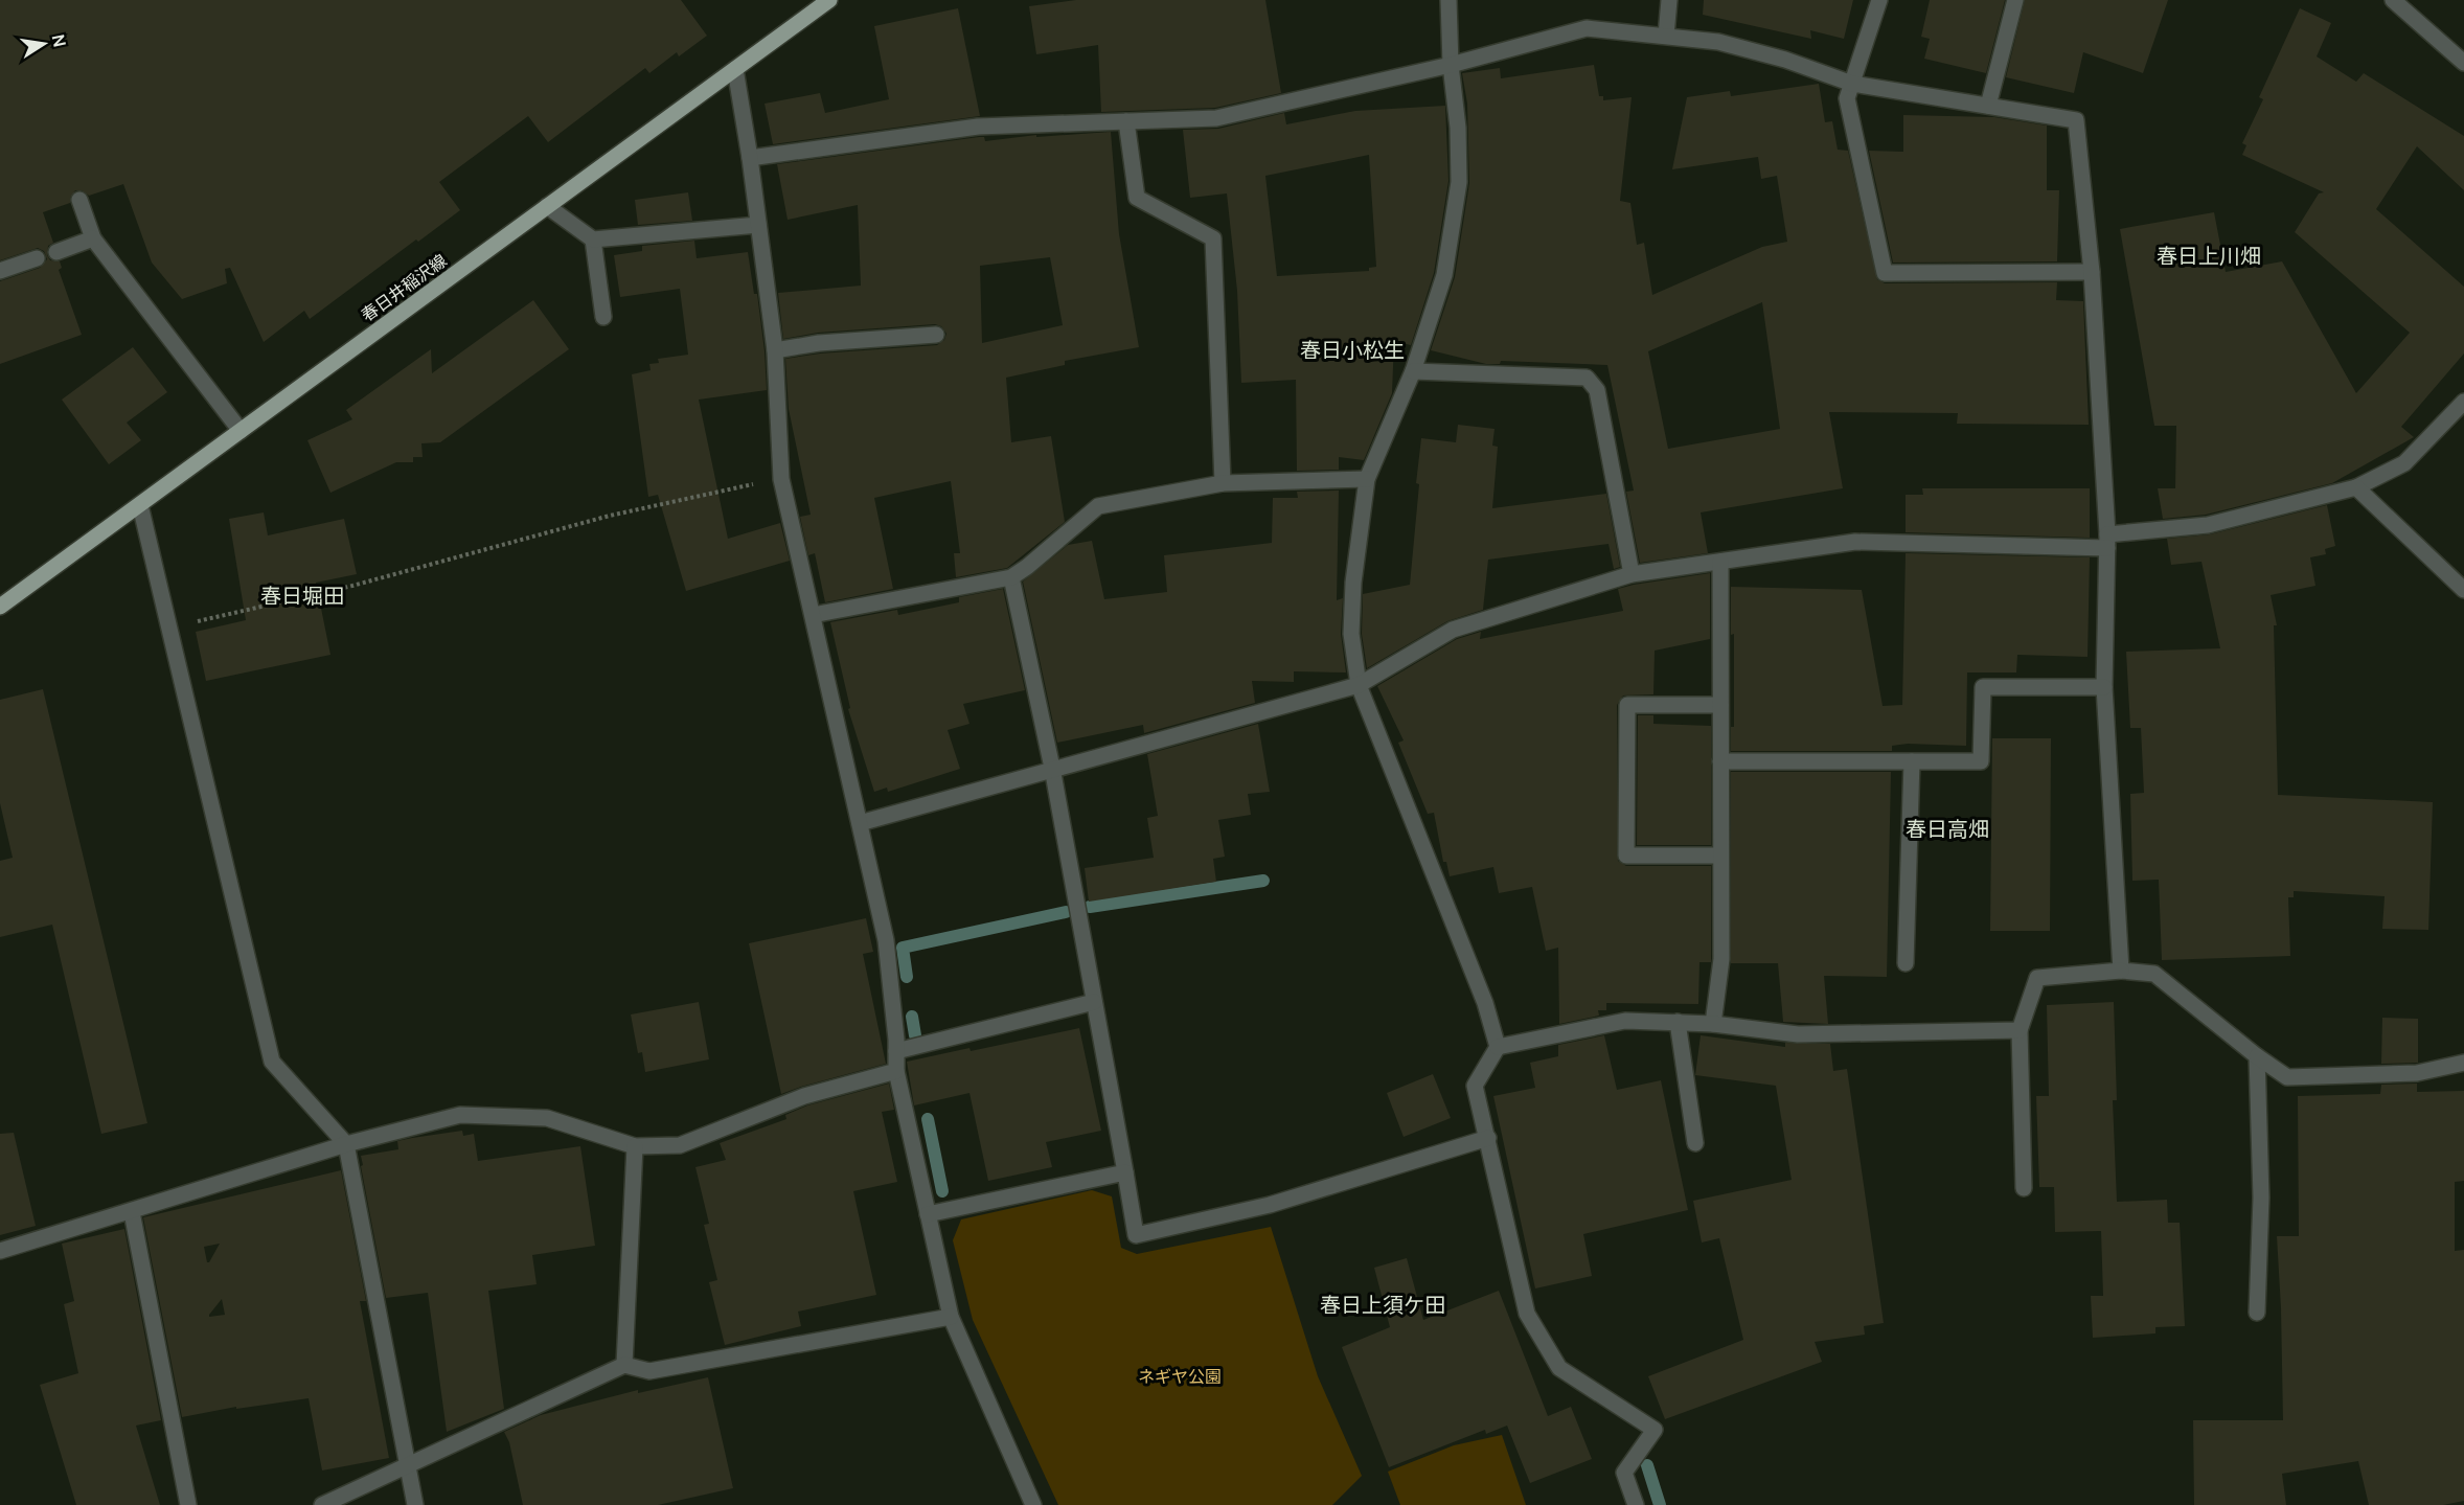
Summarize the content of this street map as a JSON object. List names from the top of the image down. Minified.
{"streets":{"main road":["春日井稲沢線"]},"districts":["春日上川畑","春日小松生","春日堀田","春日高畑","春日上須ケ田"],"parks":["ネギヤ公園"],"north":"right"}
